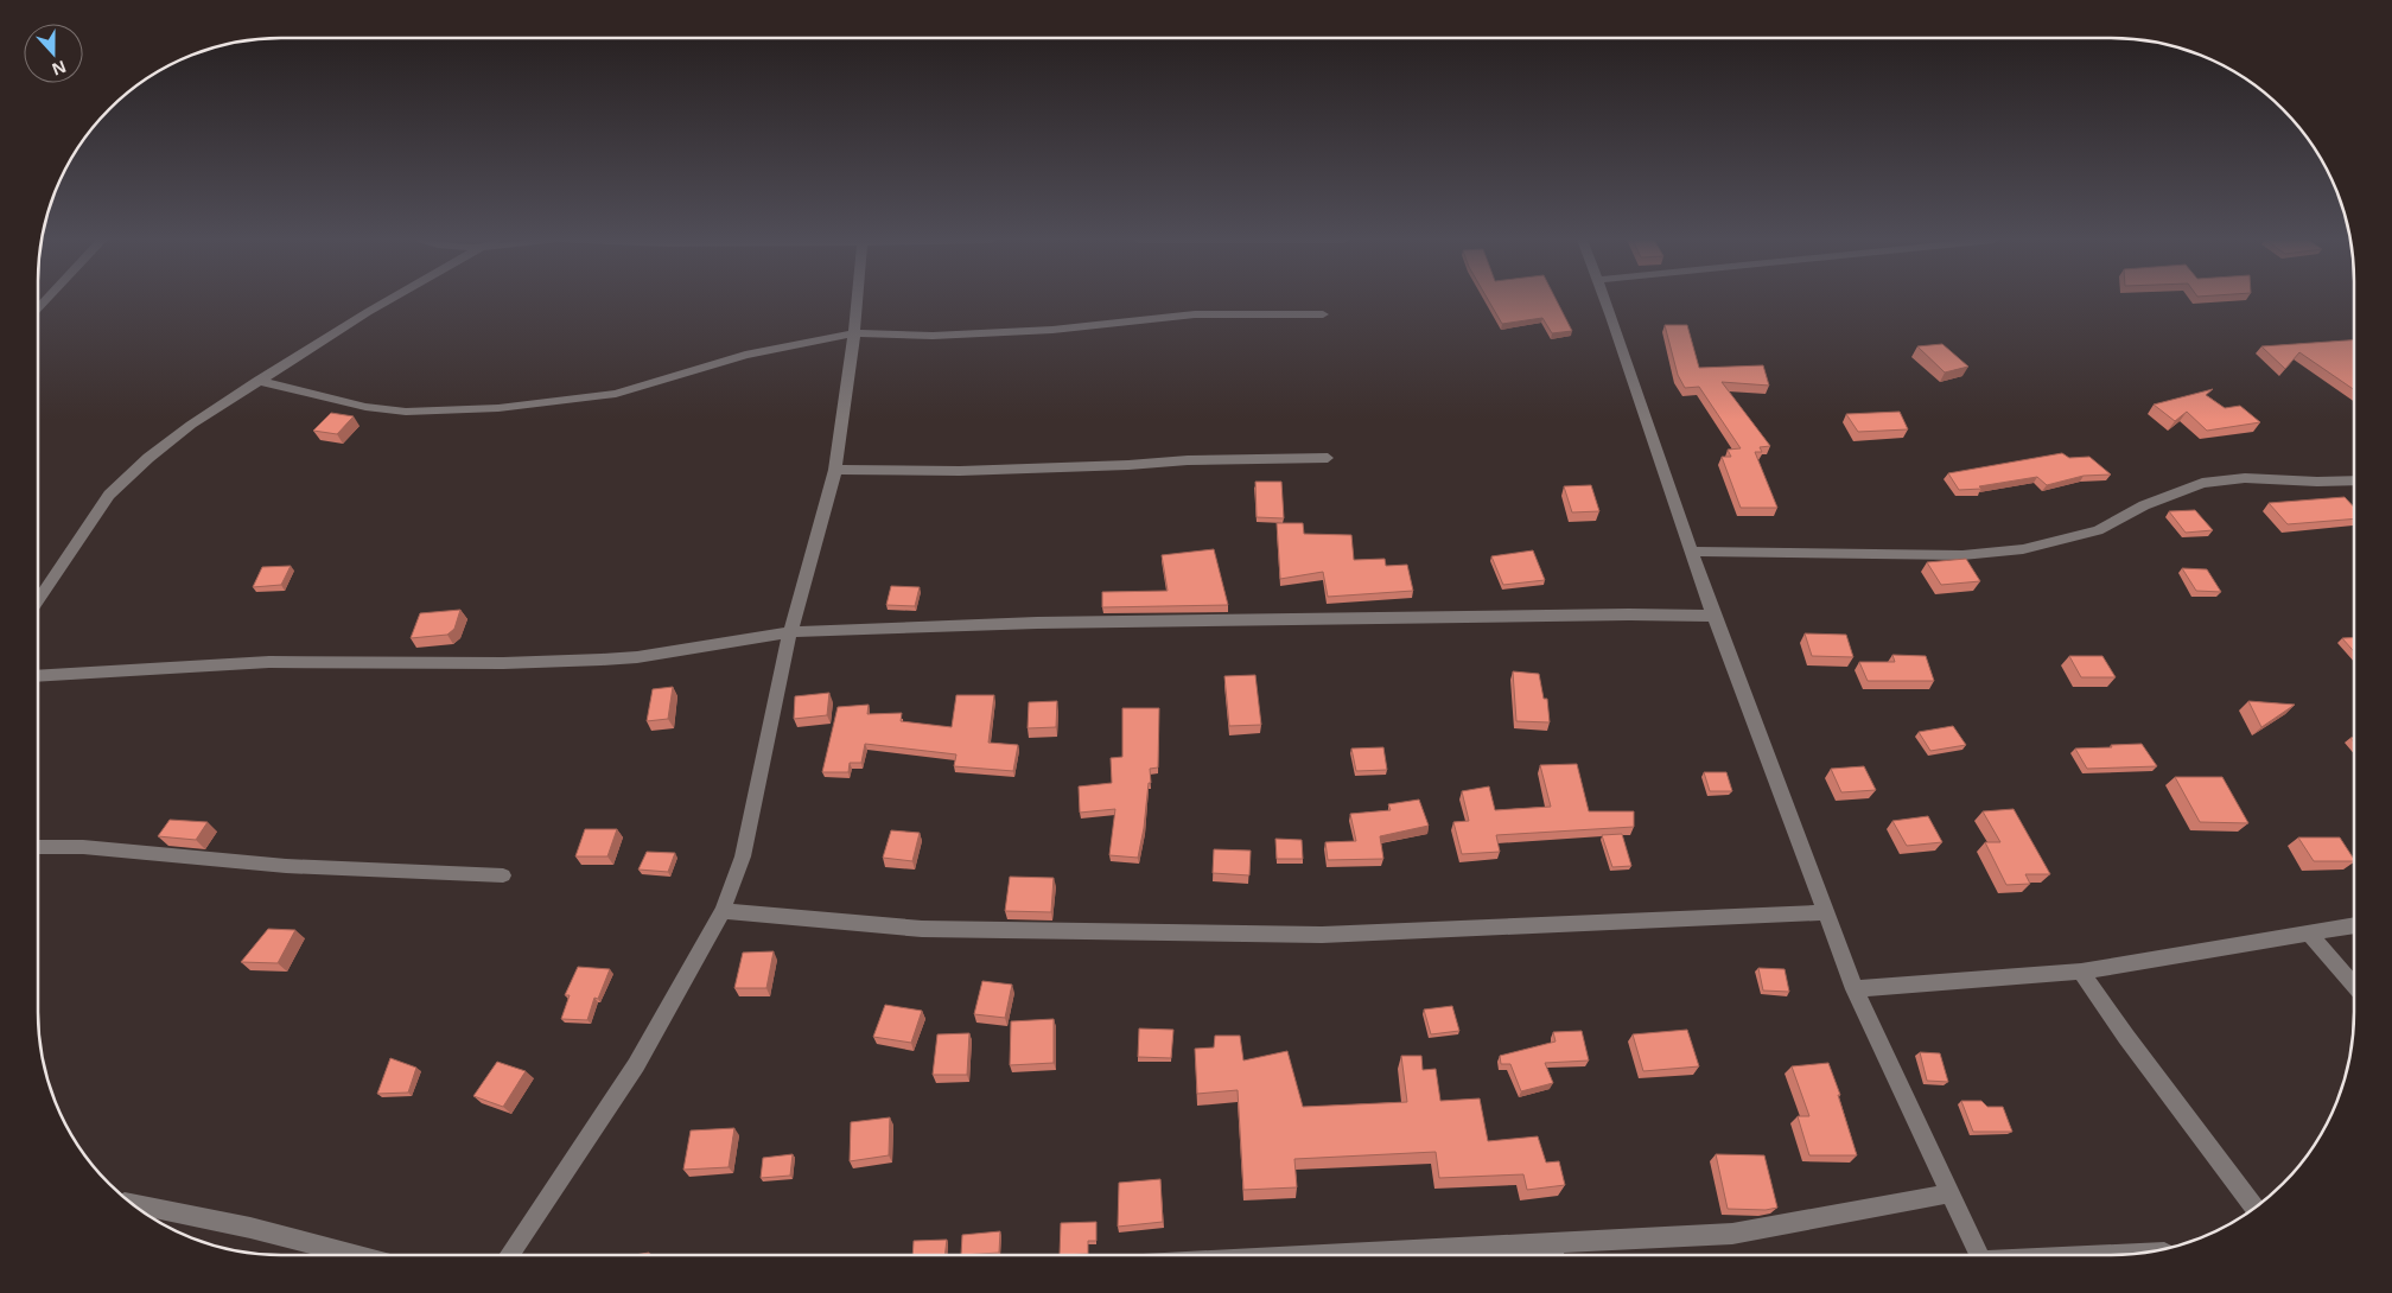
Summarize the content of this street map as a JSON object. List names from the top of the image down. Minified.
{"north":"bottom"}
